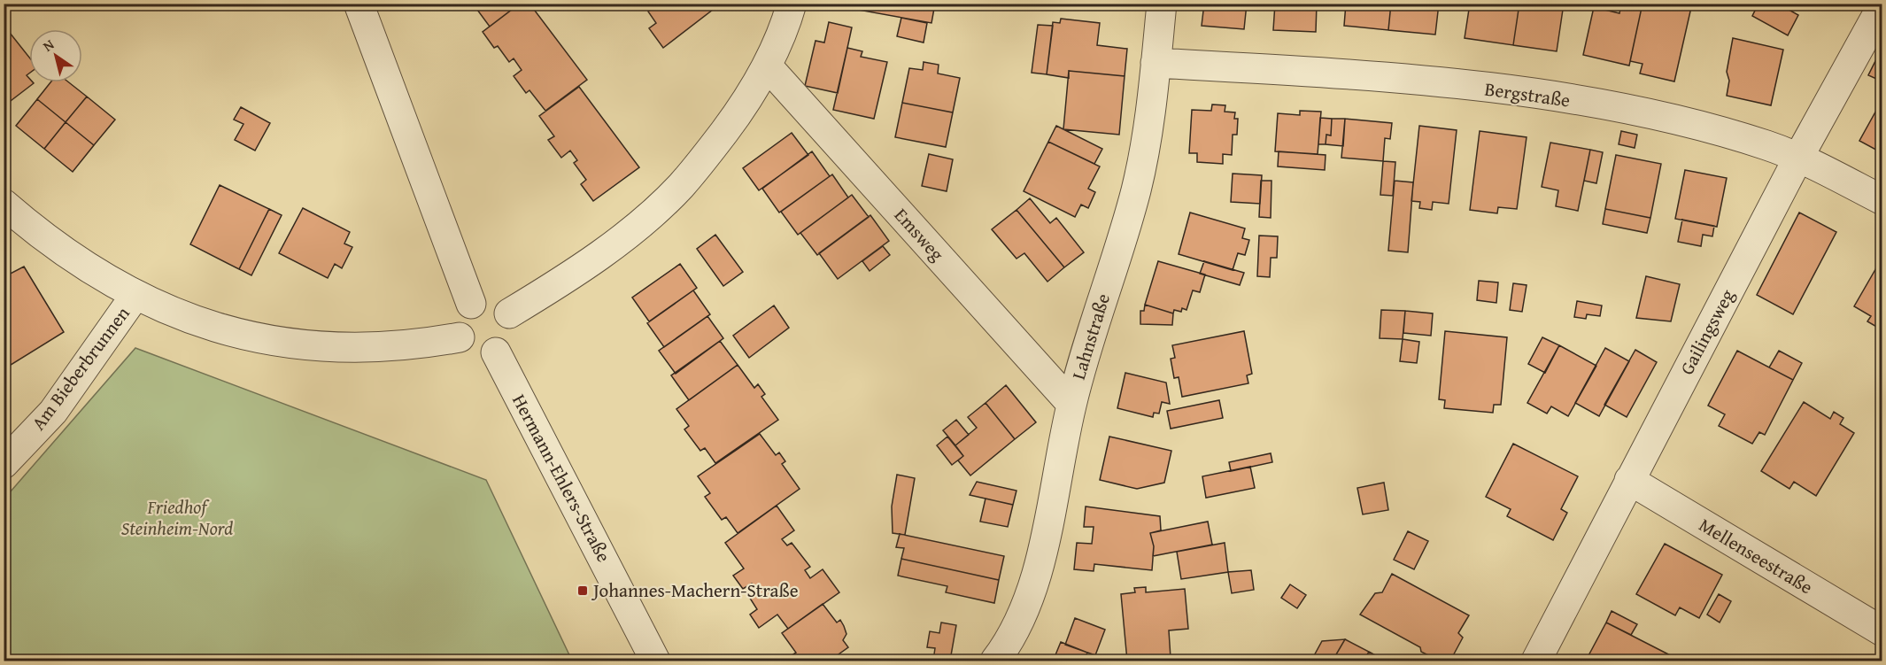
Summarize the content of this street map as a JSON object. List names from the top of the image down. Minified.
{"streets":{"street":["Bergstraße","Emsweg","Gailingsweg","Lahnstraße","Am Bieberbrunnen","Hermann-Ehlers-Straße","Mellenseestraße"]},"crossings":[["Bergstraße","Gailingsweg"],["Bergstraße","Lahnstraße"],["Emsweg","Lahnstraße"],["Gailingsweg","Mellenseestraße"]],"parks":["Friedhof Steinheim-Nord"],"places":{"transit":["Johannes-Machern-Straße"]},"north":"top left"}
